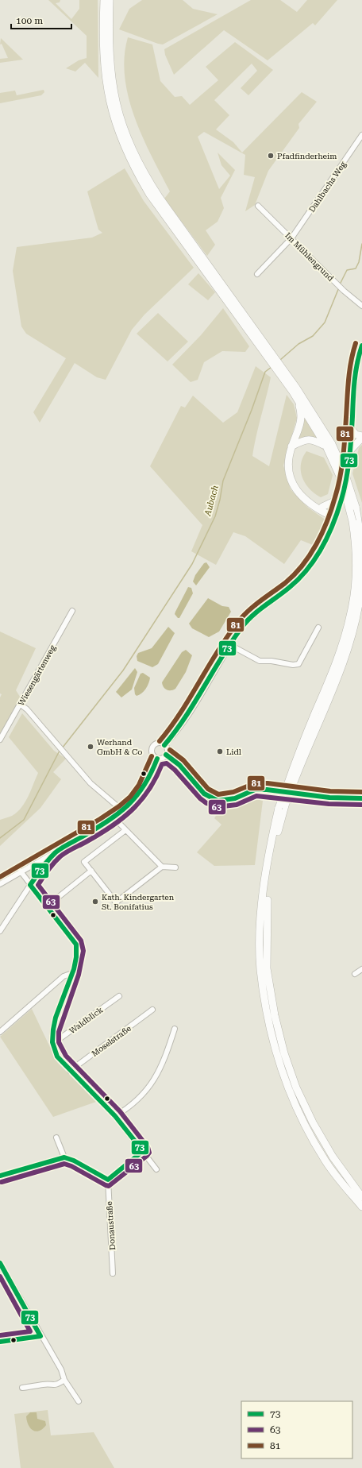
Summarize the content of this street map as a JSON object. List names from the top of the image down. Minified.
{"streets":{"street":["Dahlbachs Weg","Im Mühlengrund","Wiesengärtenweg","Waldblick","Moselstraße","Donaustraße"]},"crossings":[["Dahlbachs Weg","Im Mühlengrund"]],"water":["Aubach"],"places":["Pfadfinderheim","Werhand GmbH & Co","Lidl","Kath. Kindergarten St. Bonifatius"],"lines":["transit line 81","transit line 73","transit line 63"],"legend":["73","63","81"],"scale_bar":"100 m"}
